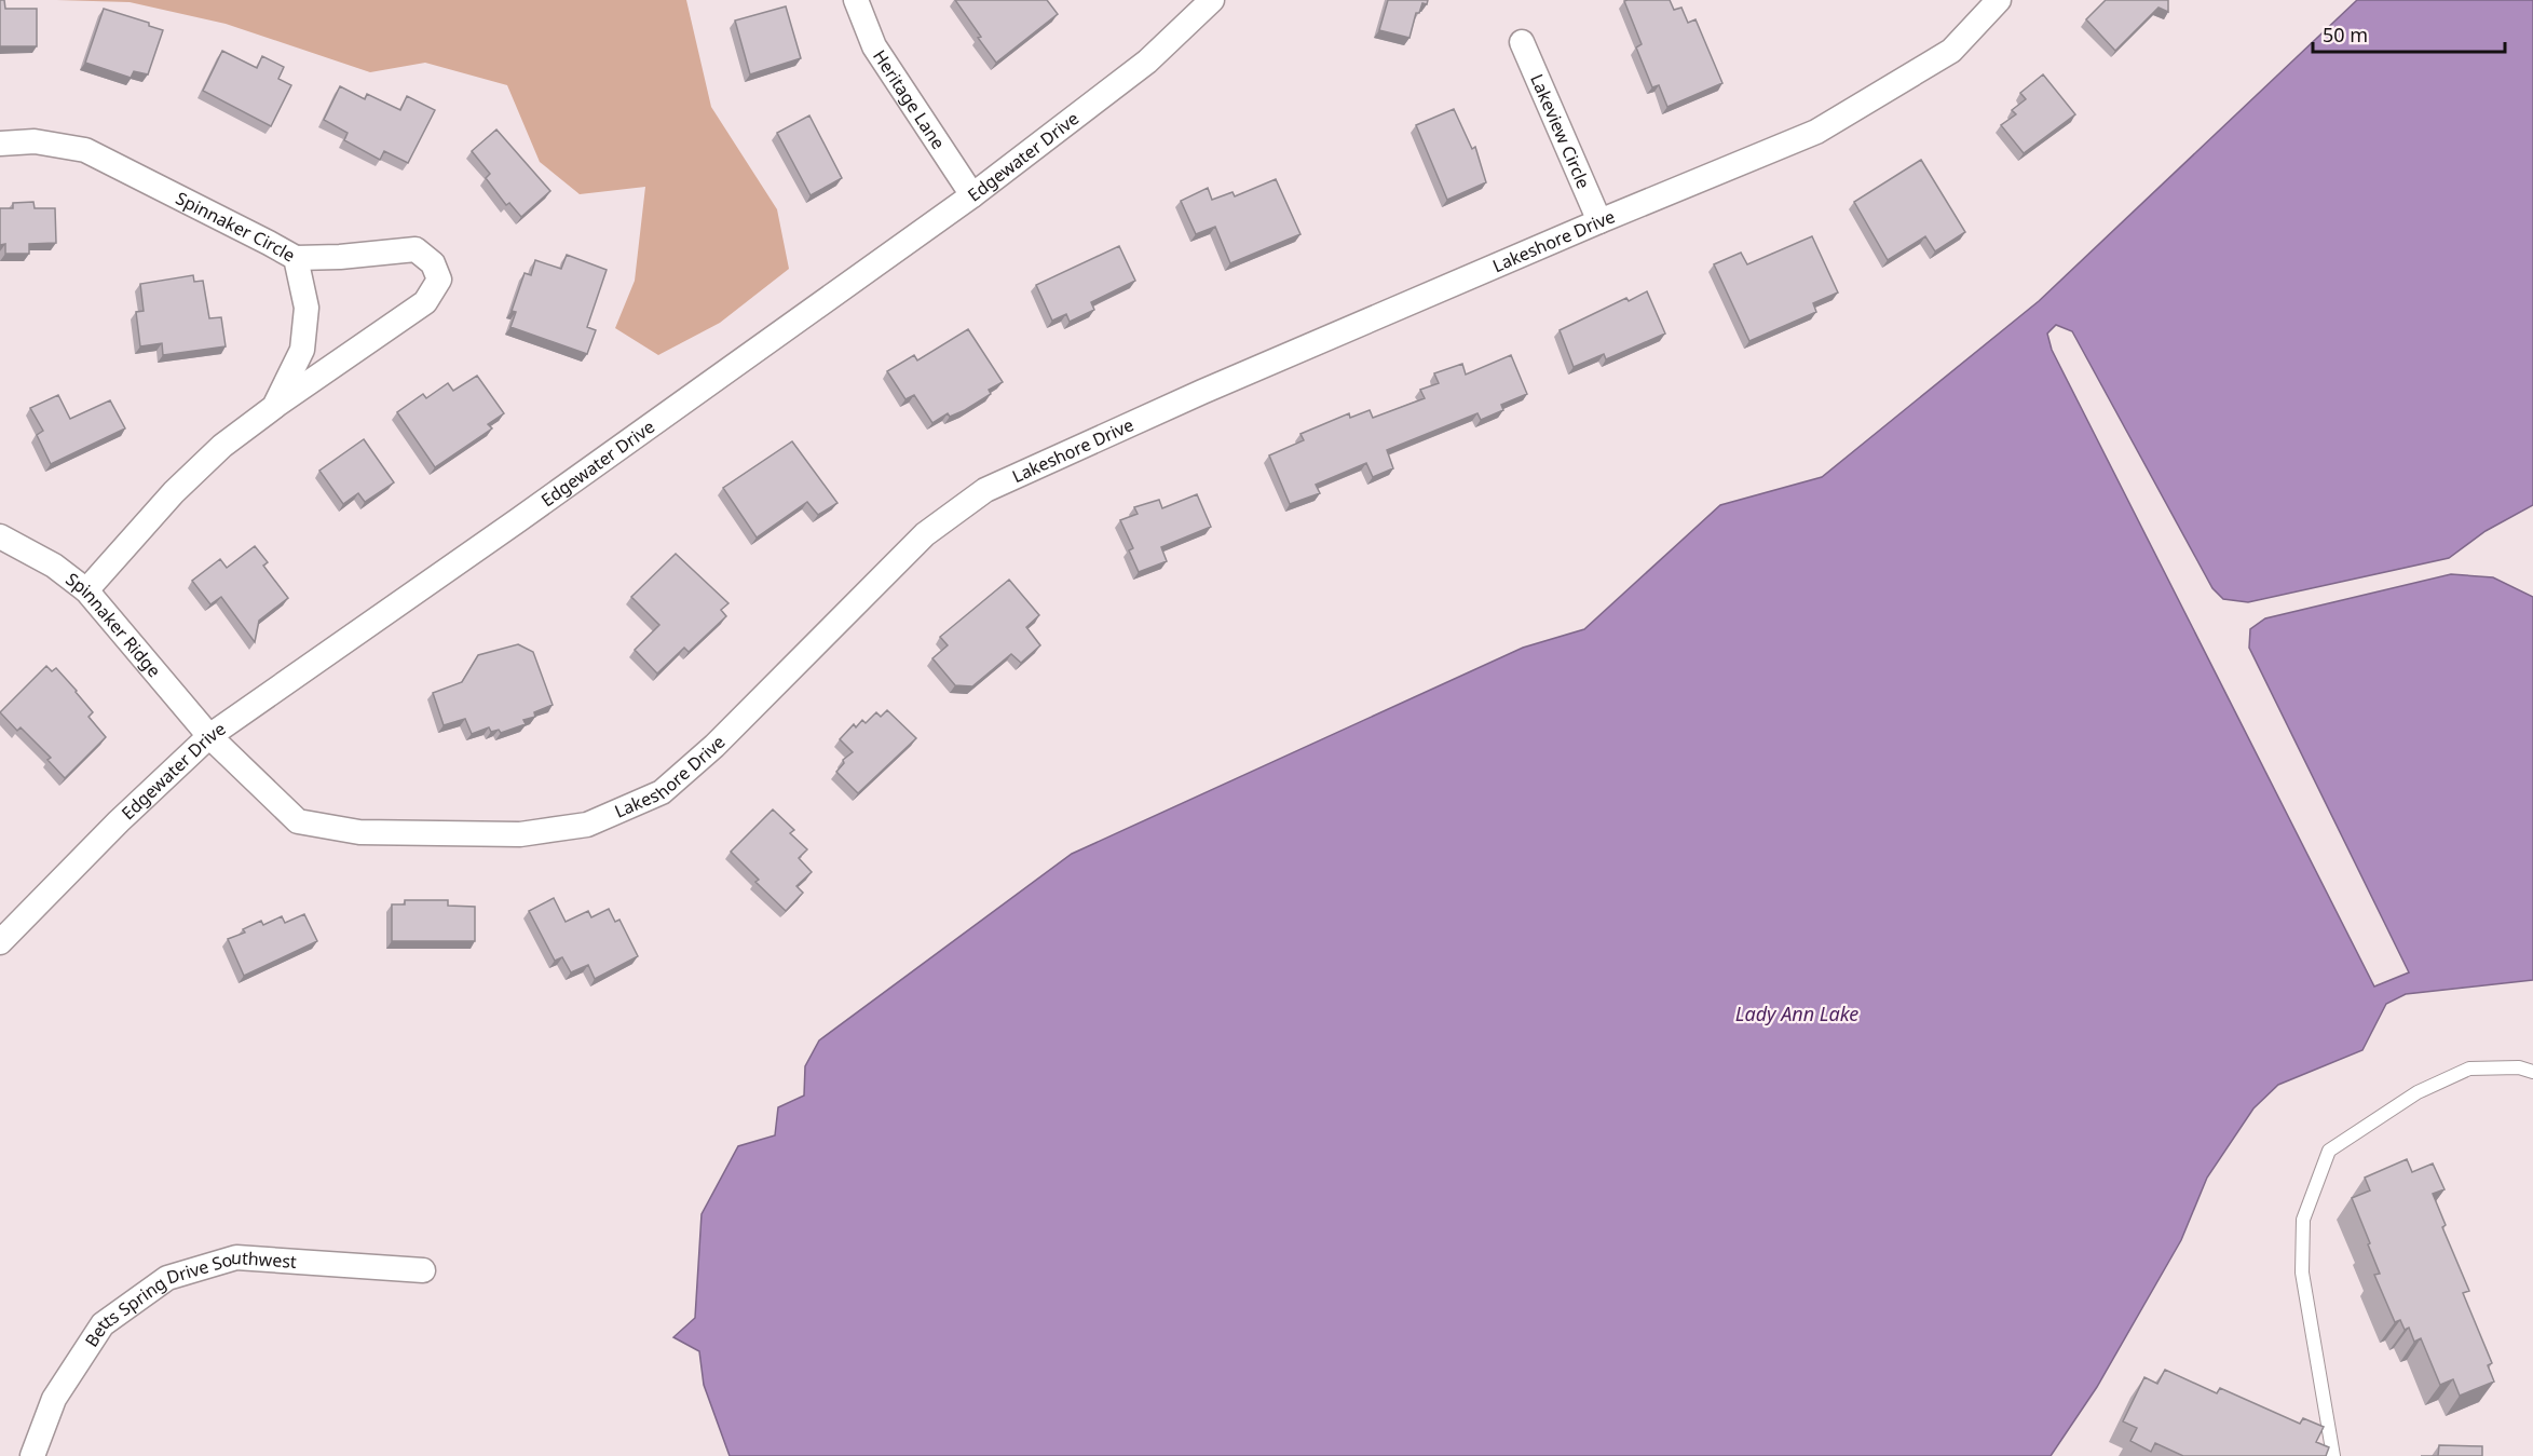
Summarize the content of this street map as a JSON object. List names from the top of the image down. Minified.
{"streets":{"street":["Heritage Lane","Lakeview Circle","Edgewater Drive","Spinnaker Circle","Lakeshore Drive","Spinnaker Ridge","Betts Spring Drive Southwest"]},"crossings":[["Heritage Lane","Edgewater Drive"],["Lakeview Circle","Lakeshore Drive"],["Edgewater Drive","Lakeshore Drive"],["Edgewater Drive","Spinnaker Ridge"],["Spinnaker Circle","Spinnaker Ridge"],["Lakeshore Drive","Spinnaker Ridge"]],"water":["Lady Ann Lake"],"scale_bar":"50 m"}
